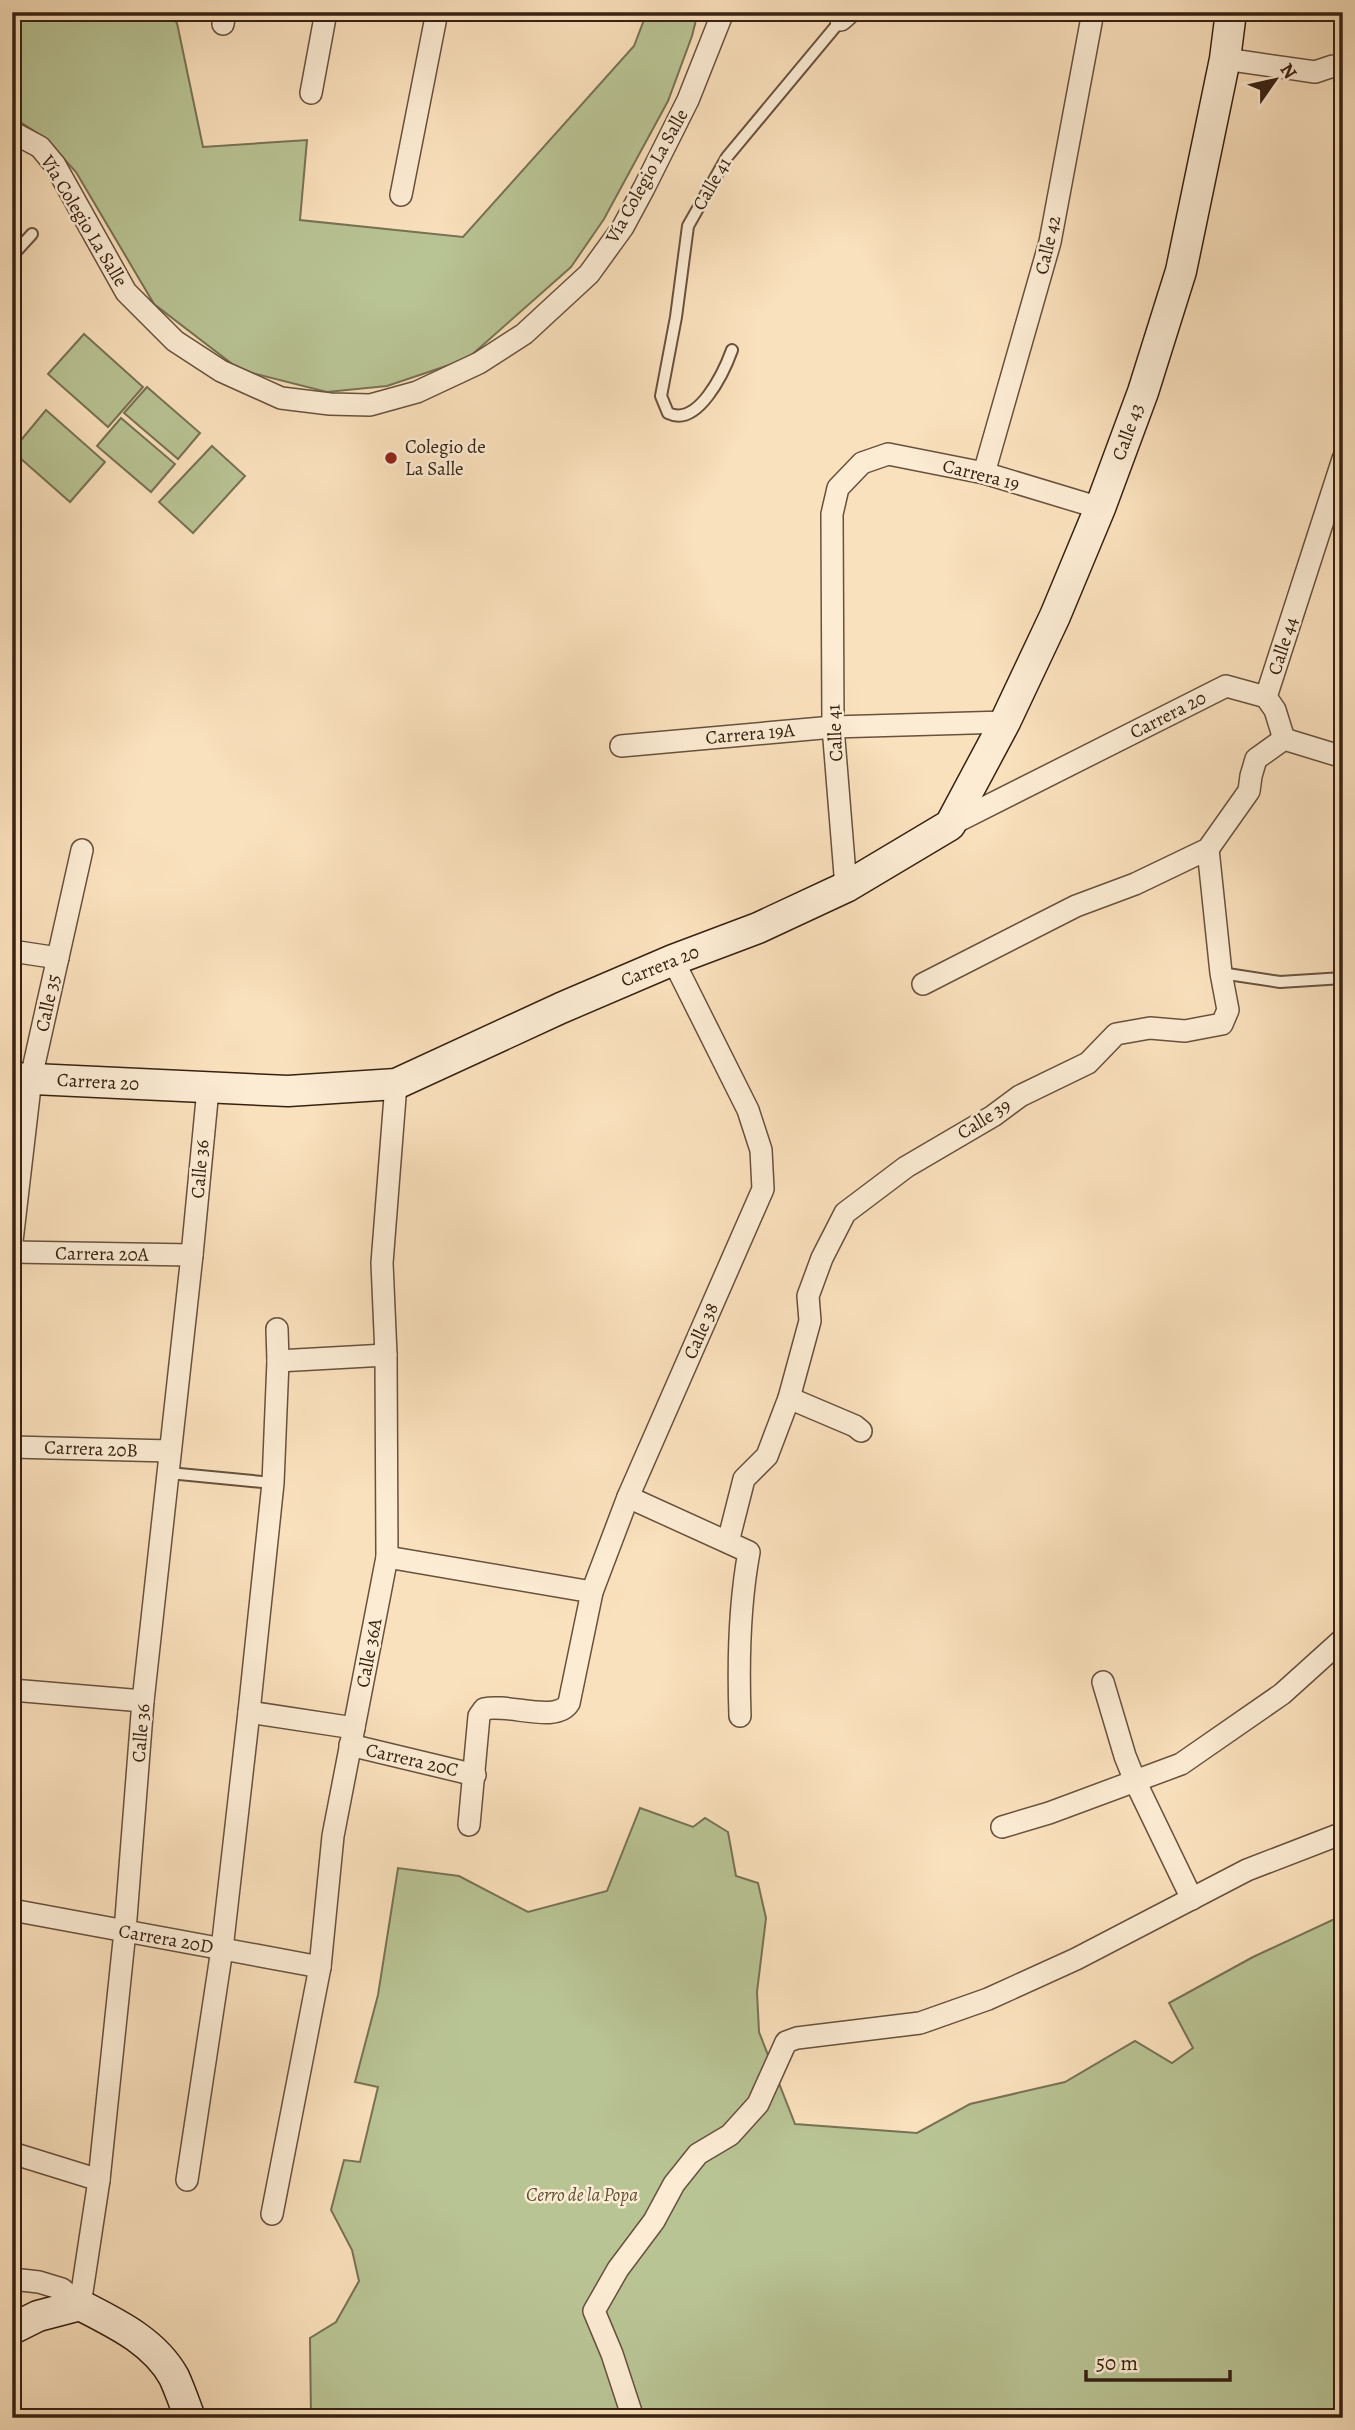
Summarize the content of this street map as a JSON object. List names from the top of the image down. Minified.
{"streets":{"street":["Vía Colegio La Salle","Calle 41","Calle 42","Calle 43","Carrera 19","Calle 44","Carrera 20","Carrera 19A","Calle 35","Calle 39","Calle 36","Carrera 20A","Calle 38","Carrera 20B","Calle 36A","Carrera 20C","Carrera 20D"]},"crossings":[["Calle 41","Carrera 19"],["Calle 41","Carrera 20"],["Calle 41","Carrera 19A"],["Calle 42","Carrera 19"],["Calle 43","Carrera 19"],["Calle 43","Carrera 20"],["Calle 43","Carrera 19A"],["Calle 44","Carrera 20"],["Carrera 20","Calle 35"],["Carrera 20","Calle 36"],["Carrera 20","Calle 38"],["Carrera 20","Calle 36A"],["Calle 36","Carrera 20A"],["Calle 36","Carrera 20B"],["Calle 36","Carrera 20D"],["Calle 38","Carrera 20C"],["Calle 36A","Carrera 20C"],["Calle 36A","Carrera 20D"]],"parks":["Cerro de la Popa"],"places":["Colegio de La Salle"],"scale_bar":"50 m","north":"top right"}
